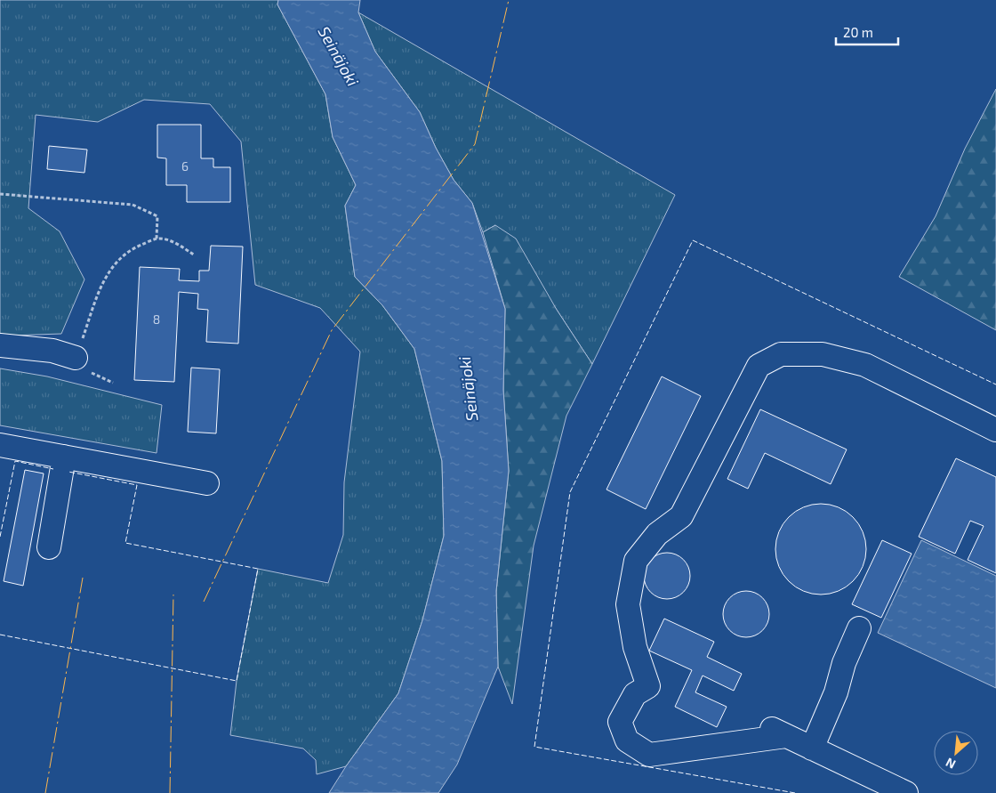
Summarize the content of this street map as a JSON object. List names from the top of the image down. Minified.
{"water":["Seinäjoki"],"house_numbers":["6","8"],"scale_bar":"20 m","north":"bottom left"}
